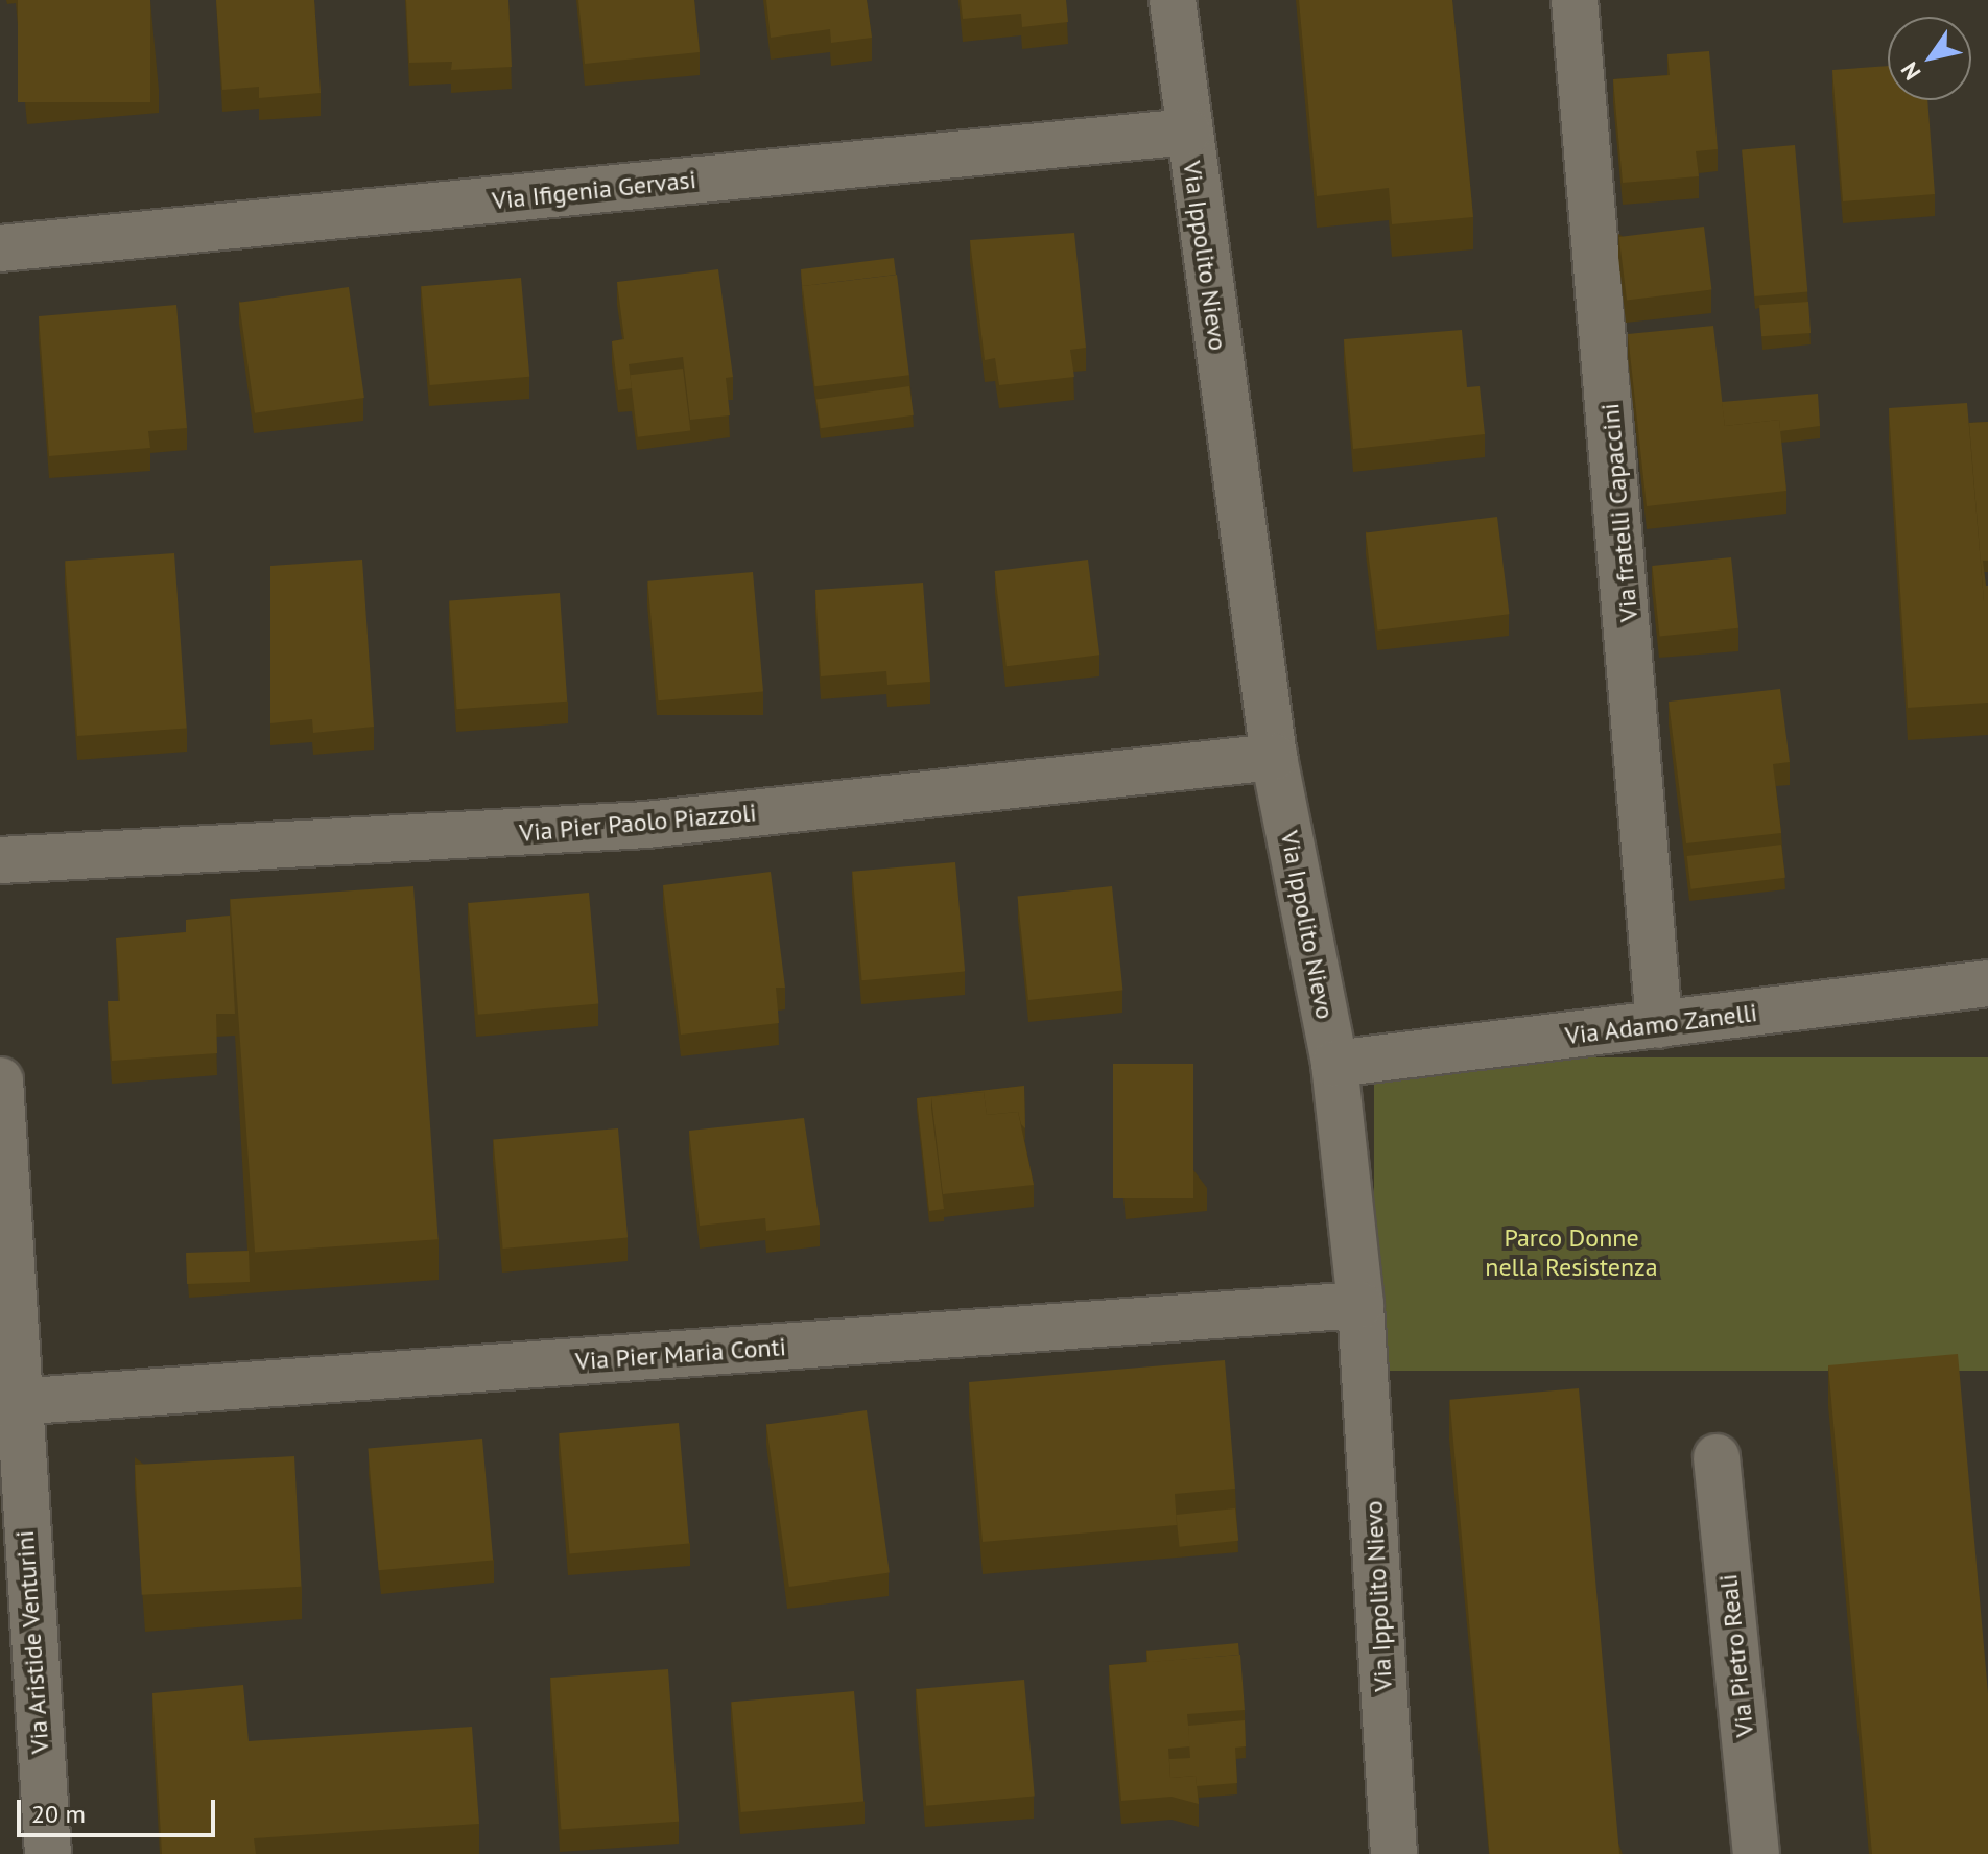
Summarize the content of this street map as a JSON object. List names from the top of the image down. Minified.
{"streets":{"street":["Via Ifigenia Gervasi","Via Ippolito Nievo","Via fratelli Capaccini","Via Pier Paolo Piazzoli","Via Adamo Zanelli","Via Pier Maria Conti","Via Aristide Venturini","Via Pietro Reali"]},"crossings":[["Via Ifigenia Gervasi","Via Ippolito Nievo"],["Via Ippolito Nievo","Via Pier Paolo Piazzoli"],["Via Ippolito Nievo","Via Adamo Zanelli"],["Via Ippolito Nievo","Via Pier Maria Conti"],["Via fratelli Capaccini","Via Adamo Zanelli"],["Via Pier Maria Conti","Via Aristide Venturini"]],"parks":["Parco Donne nella Resistenza"],"scale_bar":"20 m","north":"bottom left"}
